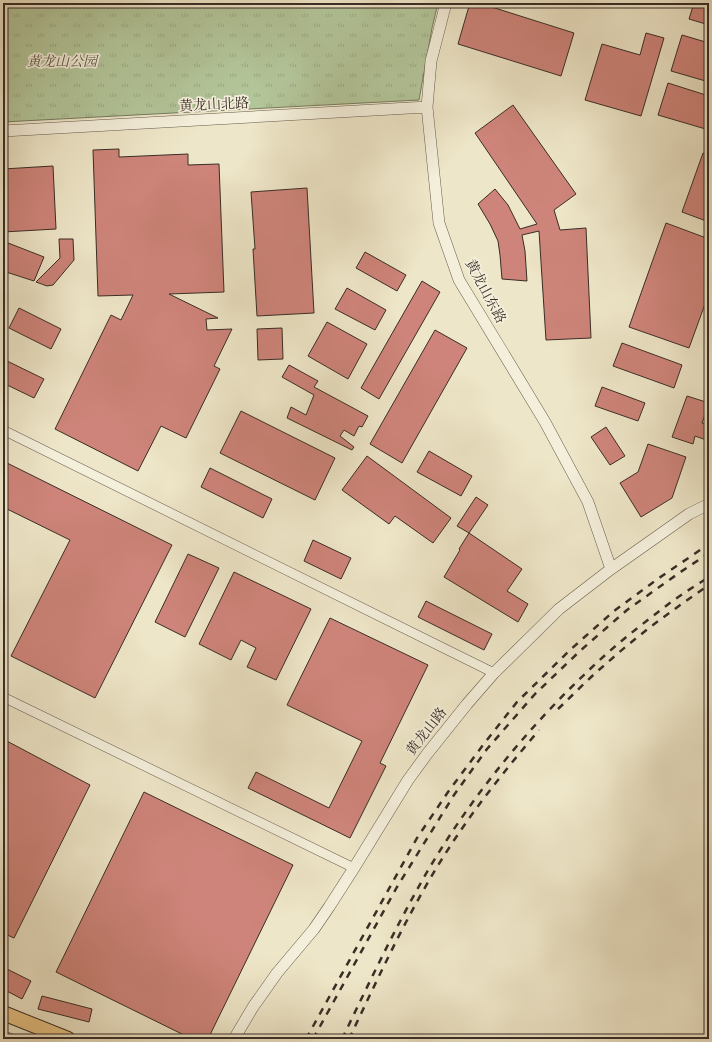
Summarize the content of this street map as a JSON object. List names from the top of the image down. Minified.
{"streets":{"street":["黄龙山北路","黄龙山东路","黄龙山路"]},"crossings":[["黄龙山北路","黄龙山东路"],["黄龙山东路","黄龙山路"]],"parks":["黄龙山公园"]}
